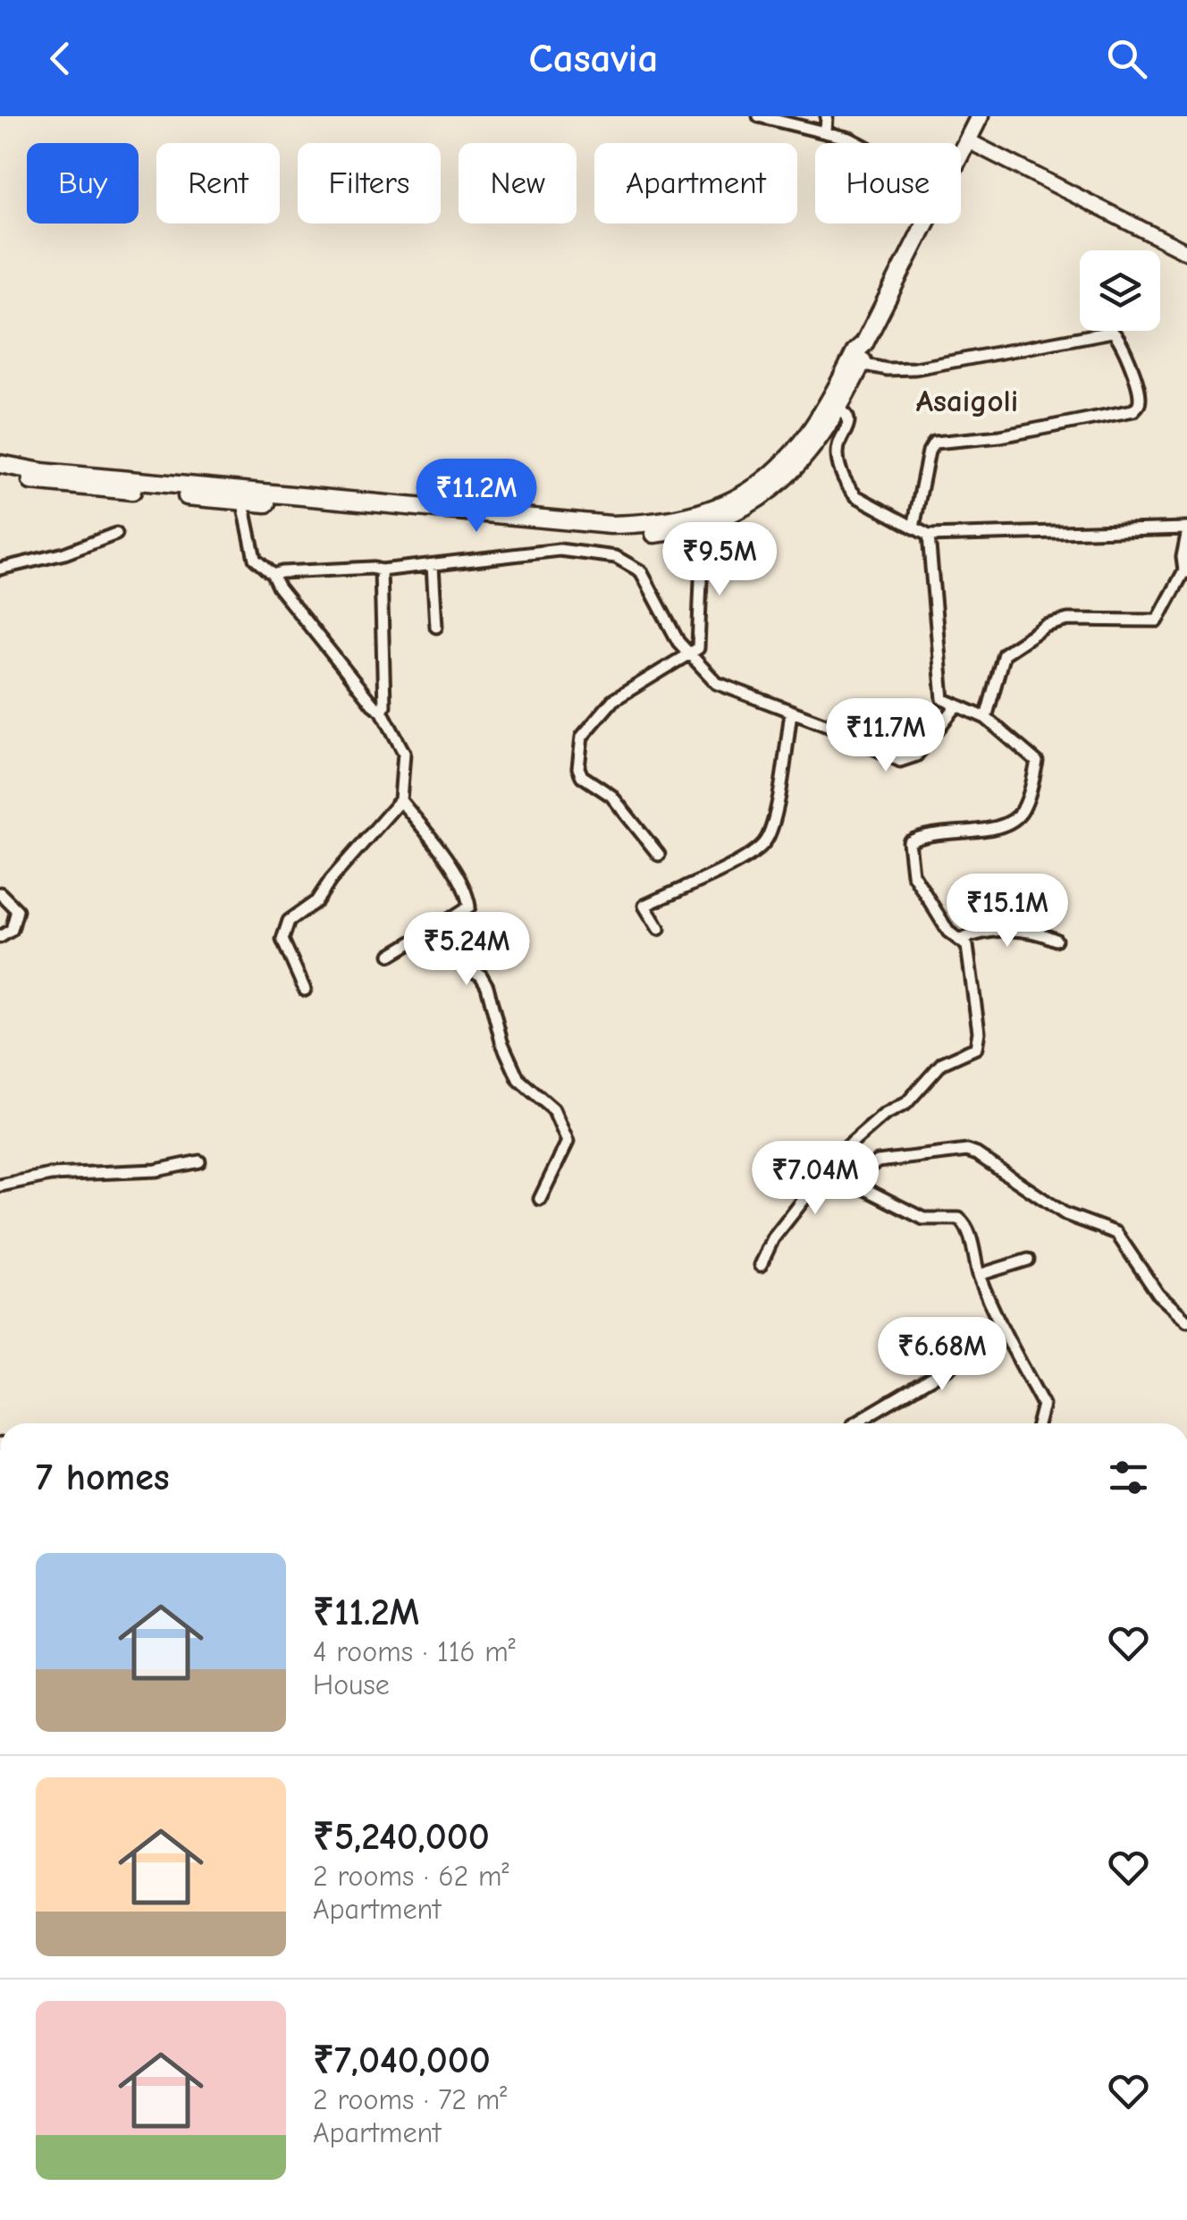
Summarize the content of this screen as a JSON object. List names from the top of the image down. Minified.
{"districts":["Asaigoli"],"page":{"header":"Casavia","chip":["Buy","Rent","Filters","New","Apartment","House"],"price":["₹11.2M","₹9.5M","₹11.7M","₹15.1M","₹5.24M","₹7.04M","₹6.68M"],"heading":"7 homes","list":[{"name":"₹11.2M","note":"4 rooms · 116 m² · House"},{"name":"₹5,240,000","note":"2 rooms · 62 m² · Apartment"},{"name":"₹7,040,000","note":"2 rooms · 72 m² · Apartment"}]}}
